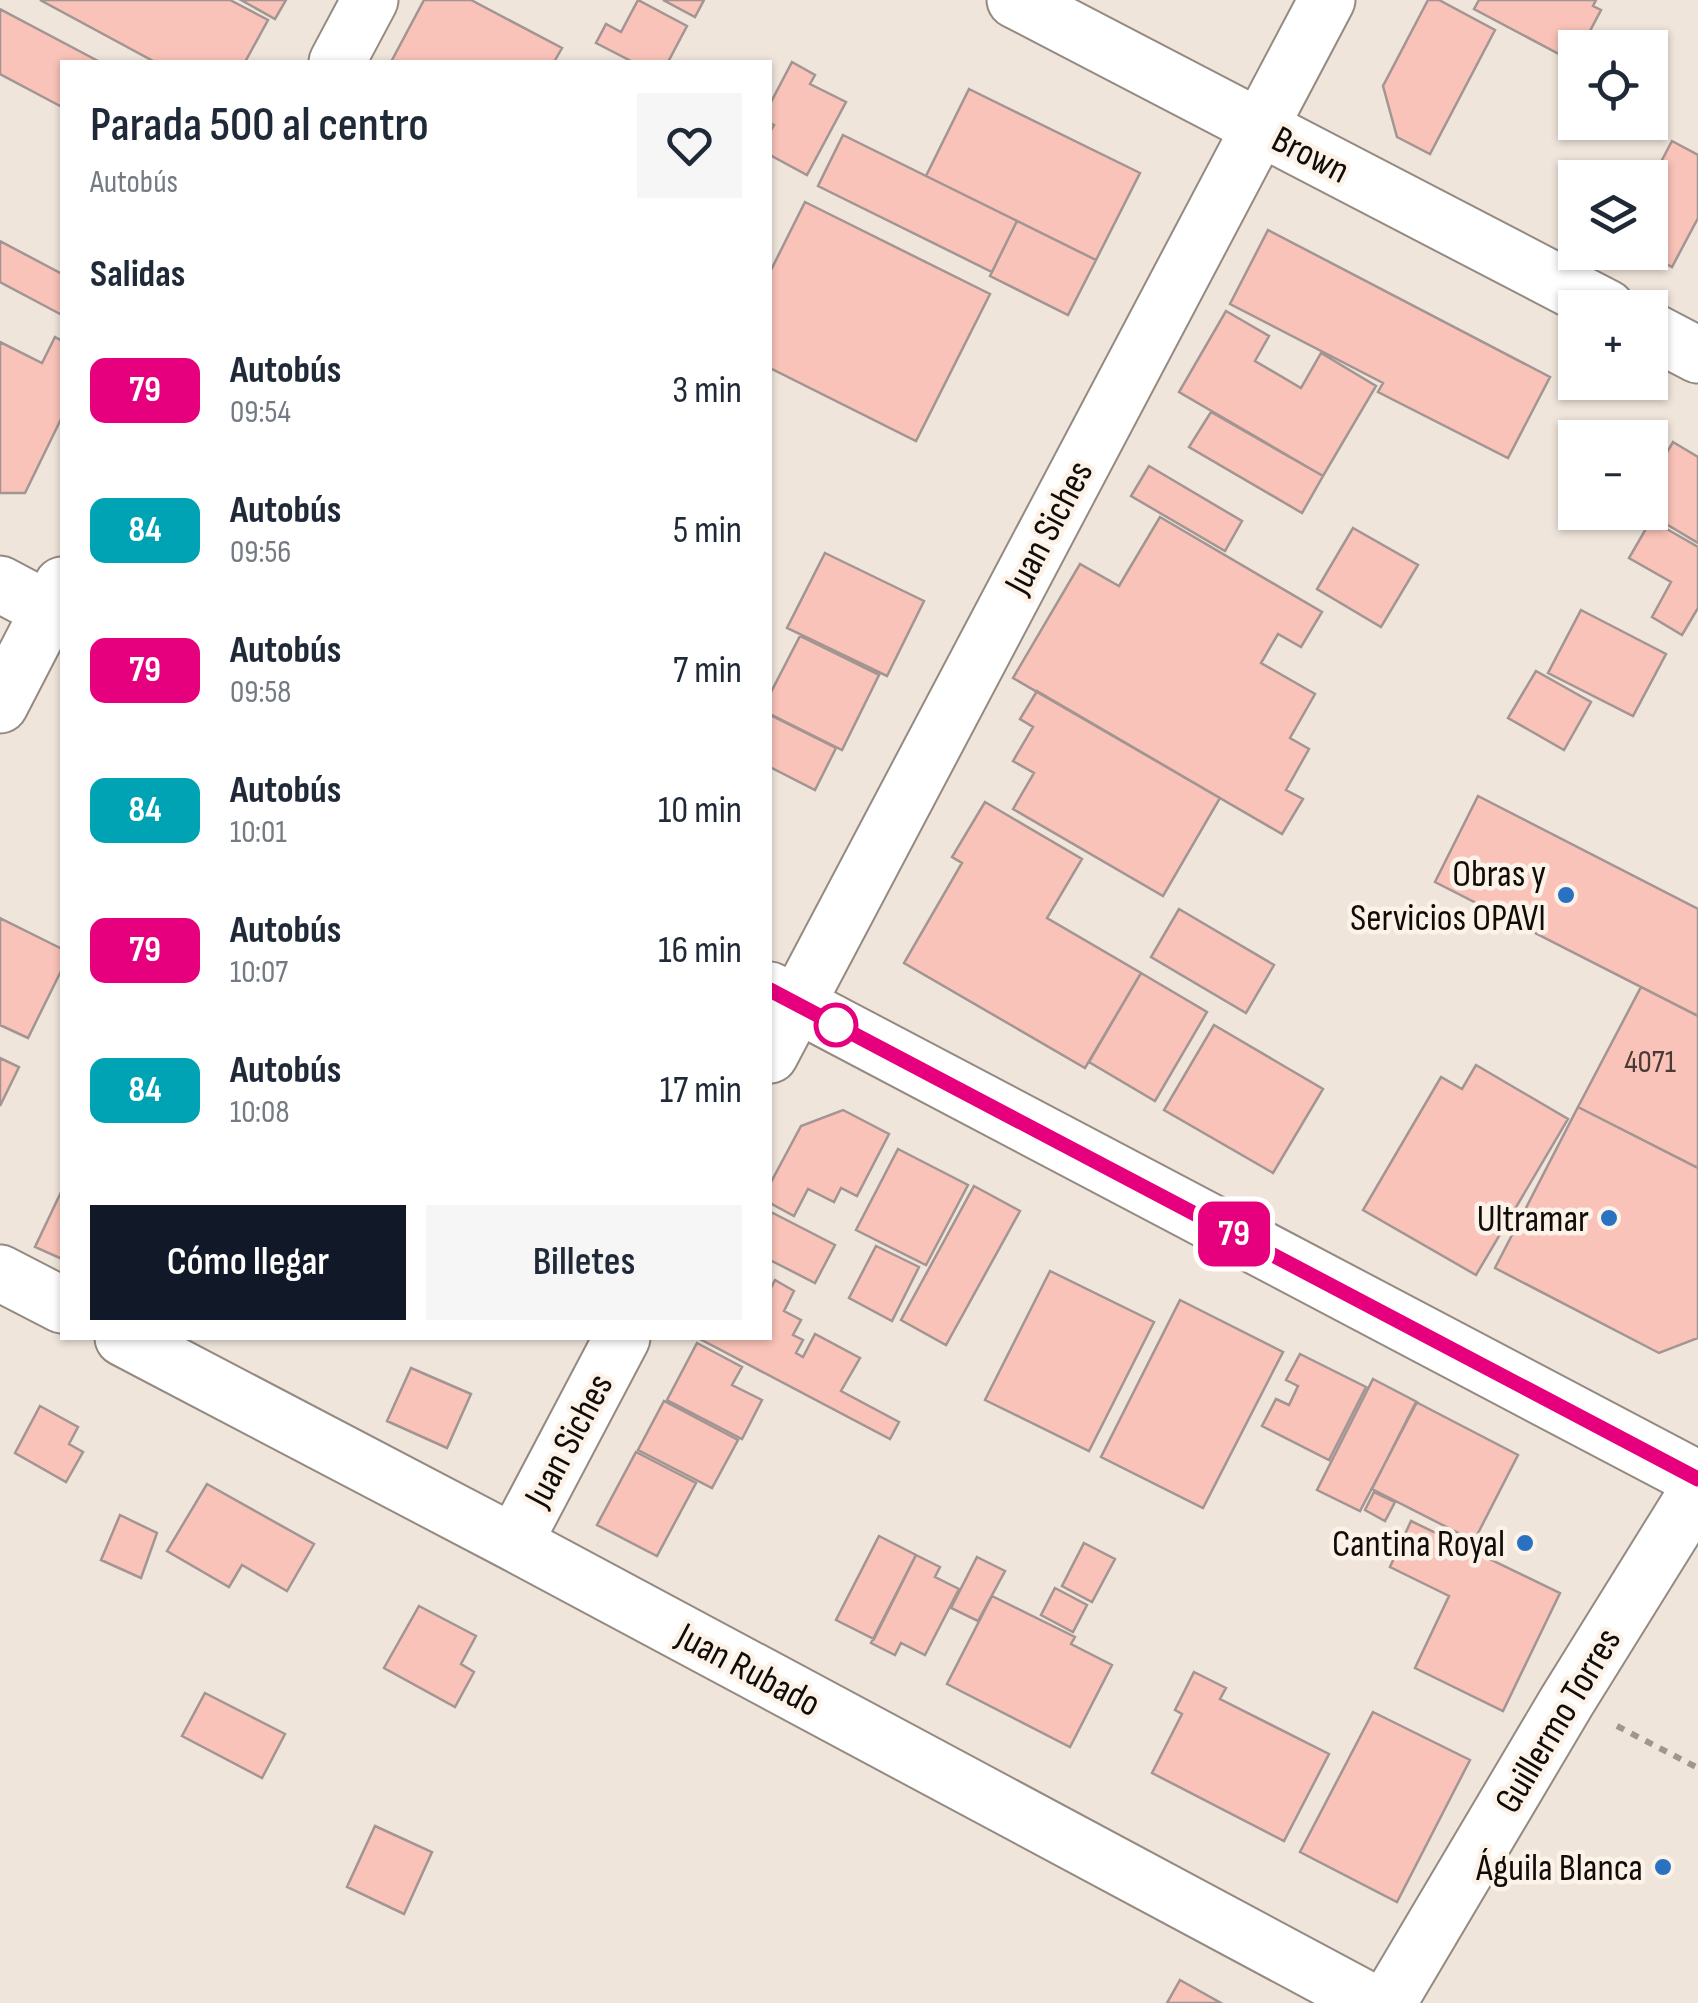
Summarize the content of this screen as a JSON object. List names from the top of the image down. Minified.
{"streets":{"street":["Brown","Juan Siches","Juan Rubado","Guillermo Torres"]},"crossings":[["Brown","Juan Siches"],["Juan Siches","Juan Rubado"]],"places":["Obras y Servicios OPAVI","Ultramar","Cantina Royal","Águila Blanca"],"lines":["bus line 79"],"house_numbers":["4071"],"page":{"on_map":"79","map_buttons":["+","−"],"heading":[["Parada 500 al centro","Autobús"],"Salidas"],"list":[{"mark":"79","name":"Autobús","note":"09:54","value":"3 min"},{"mark":"84","name":"Autobús","note":"09:56","value":"5 min"},{"mark":"79","name":"Autobús","note":"09:58","value":"7 min"},{"mark":"84","name":"Autobús","note":"10:01","value":"10 min"},{"mark":"79","name":"Autobús","note":"10:07","value":"16 min"},{"mark":"84","name":"Autobús","note":"10:08","value":"17 min"}],"buttons":["Cómo llegar","Billetes"]}}
